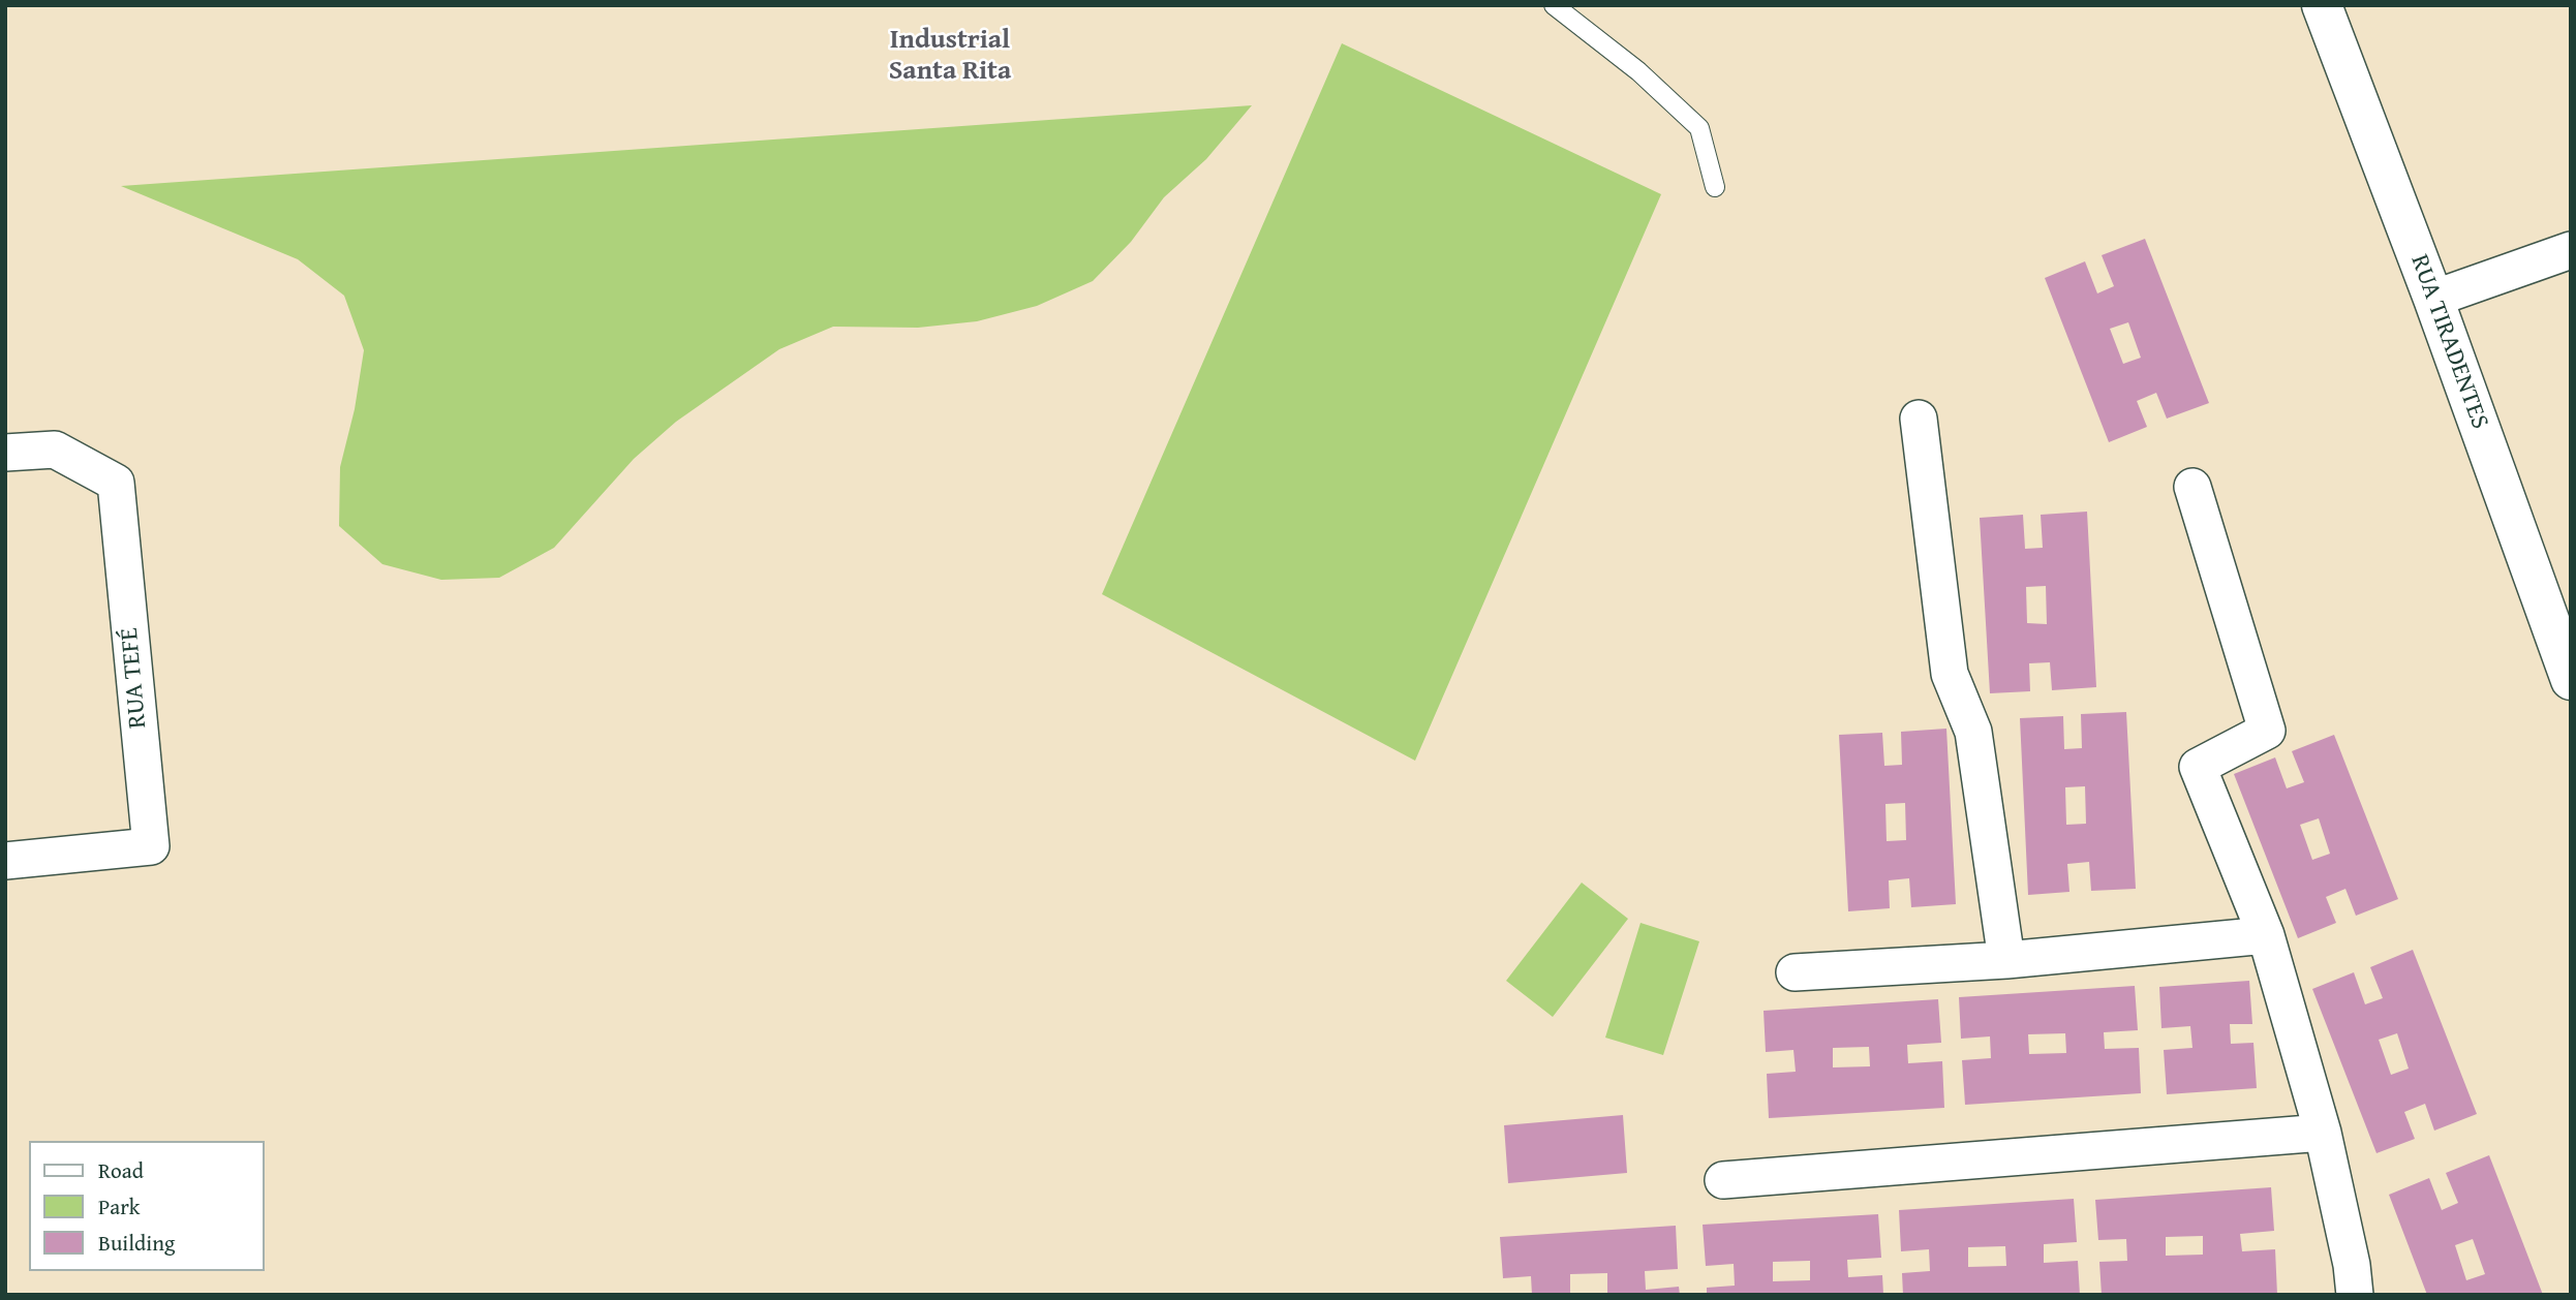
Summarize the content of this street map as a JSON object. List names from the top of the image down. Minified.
{"streets":{"street":["RUA TIRADENTES","RUA TEFÉ"]},"districts":["Industrial Santa Rita"],"legend":["Road","Park","Building"]}
